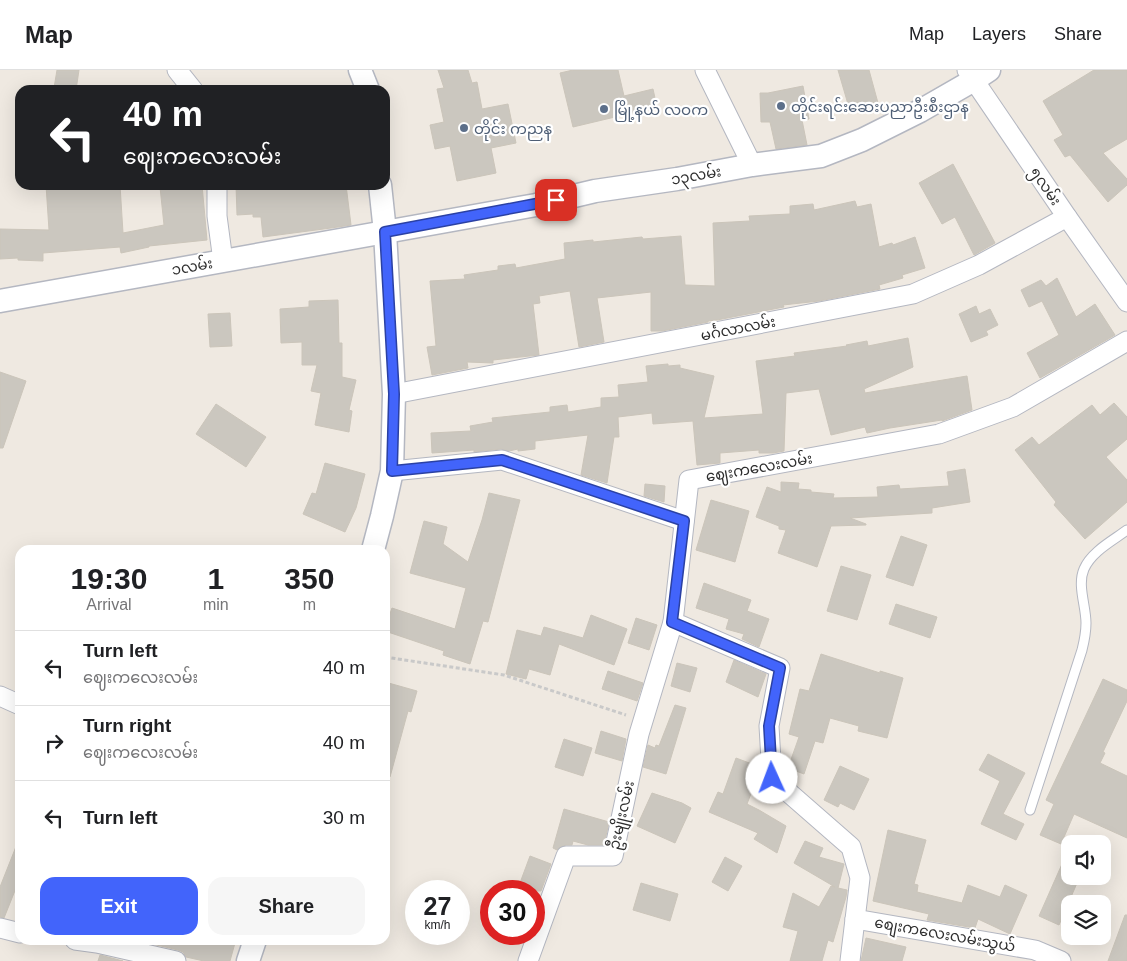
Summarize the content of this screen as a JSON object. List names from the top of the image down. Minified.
{"streets":{"street":["၁၃လမ်း","၅လမ်း","၁လမ်း","မင်္ဂလာလမ်း","ဈေးကလေးလမ်း","ဦးမျိုးလမ်း","စျေးကလေးလမ်းသွယ်"]},"crossings":[["၁၃လမ်း","၅လမ်း"],["၁၃လမ်း","၁လမ်း"],["၅လမ်း","မင်္ဂလာလမ်း"],["ဈေးကလေးလမ်း","ဦးမျိုးလမ်း"]],"places":["တိုင်းရင်းဆေးပညာဦးစီးဌာန","မြို့နယ် လဝက","တိုင်း ကညန"],"page":{"header":"Map","nav":["Map","Layers","Share"],"turn":["40 m","ဈေးကလေးလမ်း"],"eta":["19:30","Arrival","1","min","350","m"],"list":[{"name":"Turn left","note":"ဈေးကလေးလမ်း","value":"40 m"},{"name":"Turn right","note":"ဈေးကလေးလမ်း","value":"40 m"},{"name":"Turn left","value":"30 m"}],"buttons":["Exit","Share"],"speed":"27 km/h","limit":"30"}}
